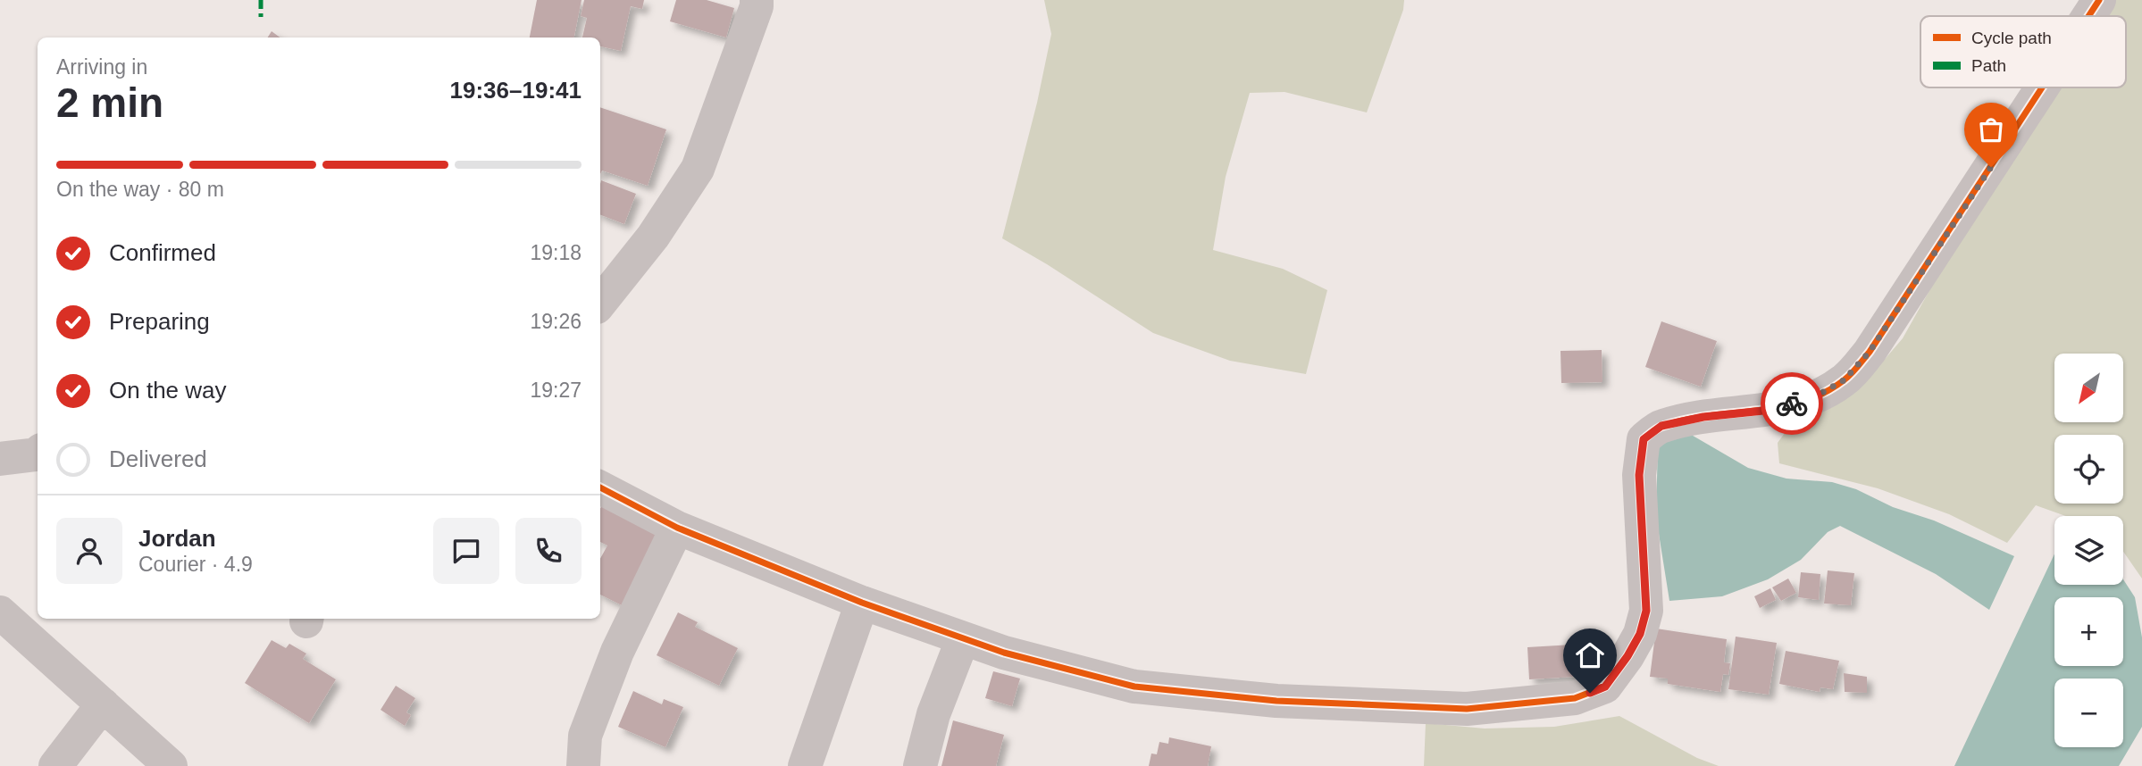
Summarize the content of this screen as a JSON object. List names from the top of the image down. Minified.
{"legend":["Cycle path","Path"],"north":"bottom left","page":{"heading":["2 min","Arriving in","19:36–19:41"],"panel":["Jordan","Courier · 4.9"],"bar":"On the way · 80 m","list":[["Confirmed","19:18"],["Preparing","19:26"],["On the way","19:27"],"Delivered"],"map_buttons":["+","−"]}}
